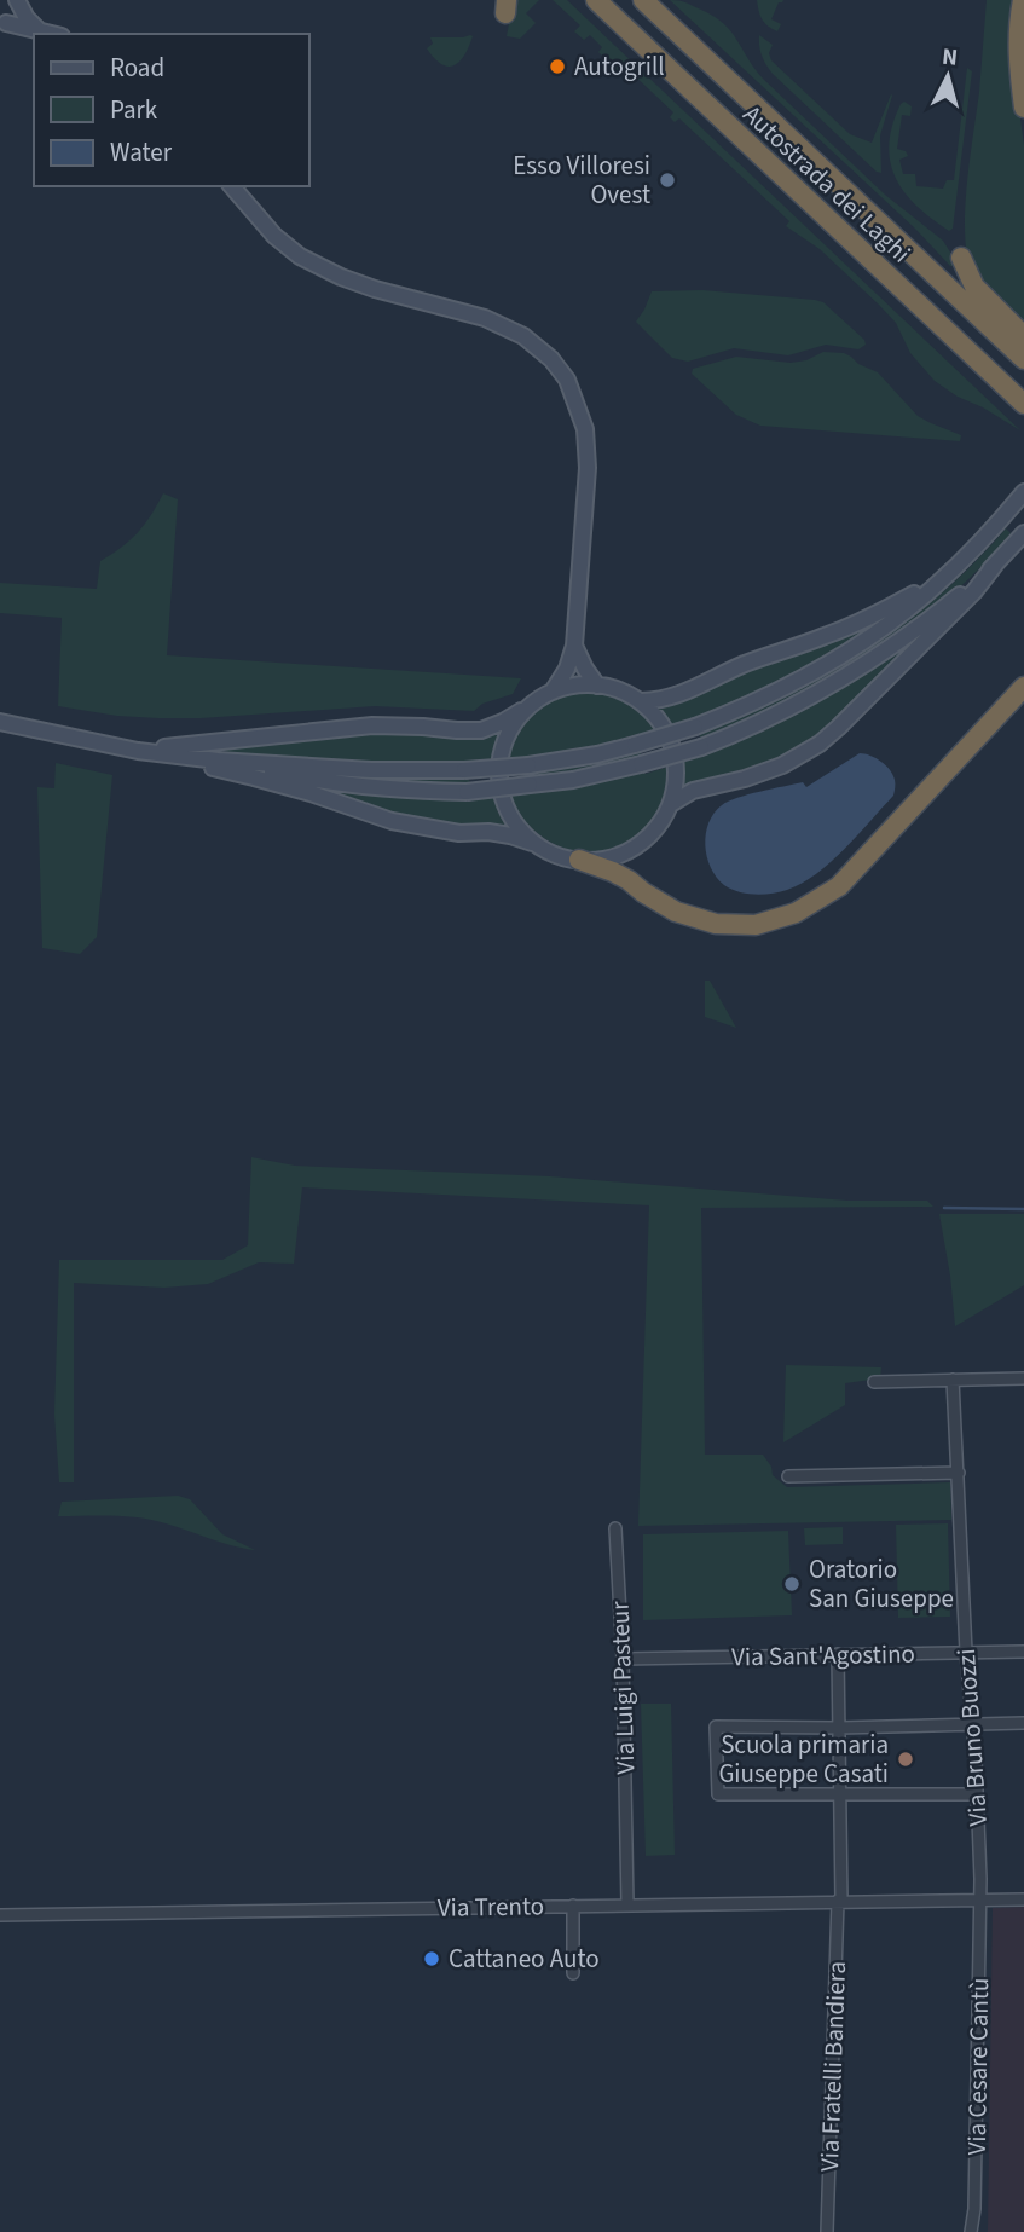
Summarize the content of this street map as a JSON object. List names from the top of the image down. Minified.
{"streets":{"highway":["Autostrada dei Laghi"],"street":["Via Sant'Agostino","Via Luigi Pasteur","Via Bruno Buozzi","Via Trento","Via Fratelli Bandiera","Via Cesare Cantù"]},"crossings":[["Via Sant'Agostino","Via Luigi Pasteur"],["Via Sant'Agostino","Via Bruno Buozzi"],["Via Sant'Agostino","Via Fratelli Bandiera"],["Via Luigi Pasteur","Via Trento"],["Via Bruno Buozzi","Via Trento"],["Via Bruno Buozzi","Via Cesare Cantù"],["Via Trento","Via Fratelli Bandiera"],["Via Trento","Via Cesare Cantù"]],"places":["Autogrill","Esso Villoresi Ovest","Oratorio San Giuseppe","Scuola primaria Giuseppe Casati","Cattaneo Auto"],"legend":["Road","Park","Water"],"north":"top"}
